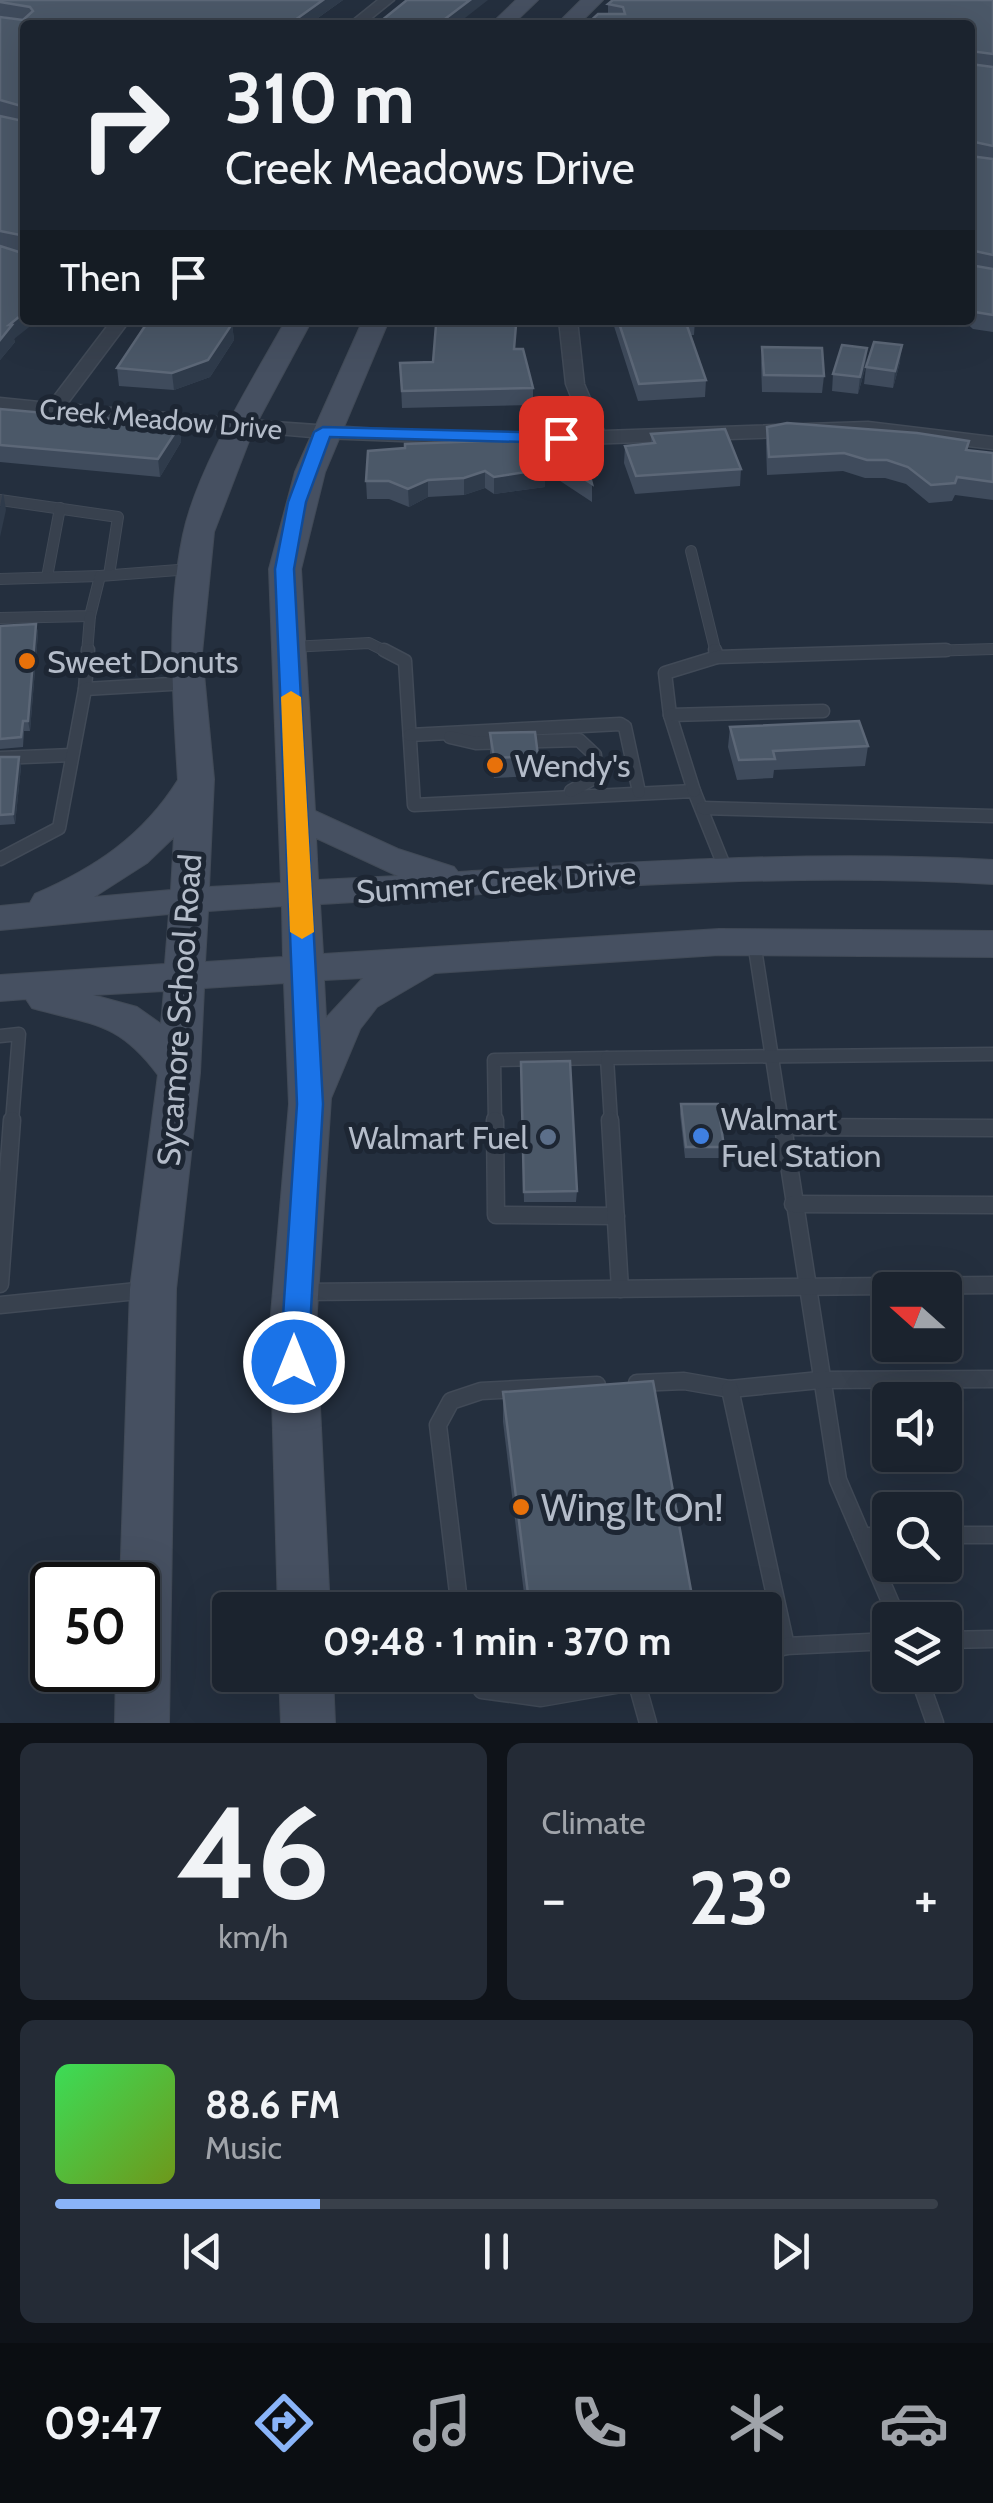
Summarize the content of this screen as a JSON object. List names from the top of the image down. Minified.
{"streets":{"main road":["Summer Creek Drive","Sycamore School Road"],"street":["Creek Meadow Drive"]},"crossings":[["Creek Meadow Drive","Sycamore School Road"],["Summer Creek Drive","Sycamore School Road"]],"places":["Sweet Donuts","Wendy's","Walmart Fuel Station","Walmart Fuel","Wing It On!"],"north":"left","page":{"turn":["310 m","Creek Meadows Drive"],"then":"Then","limit":"50","trip":"09:48 · 1 min · 370 m","tile":[["46","km/h"],"Climate"],"heat":["−","23°","+"],"song":["88.6 FM","Music"],"tabs":"09:47"}}
